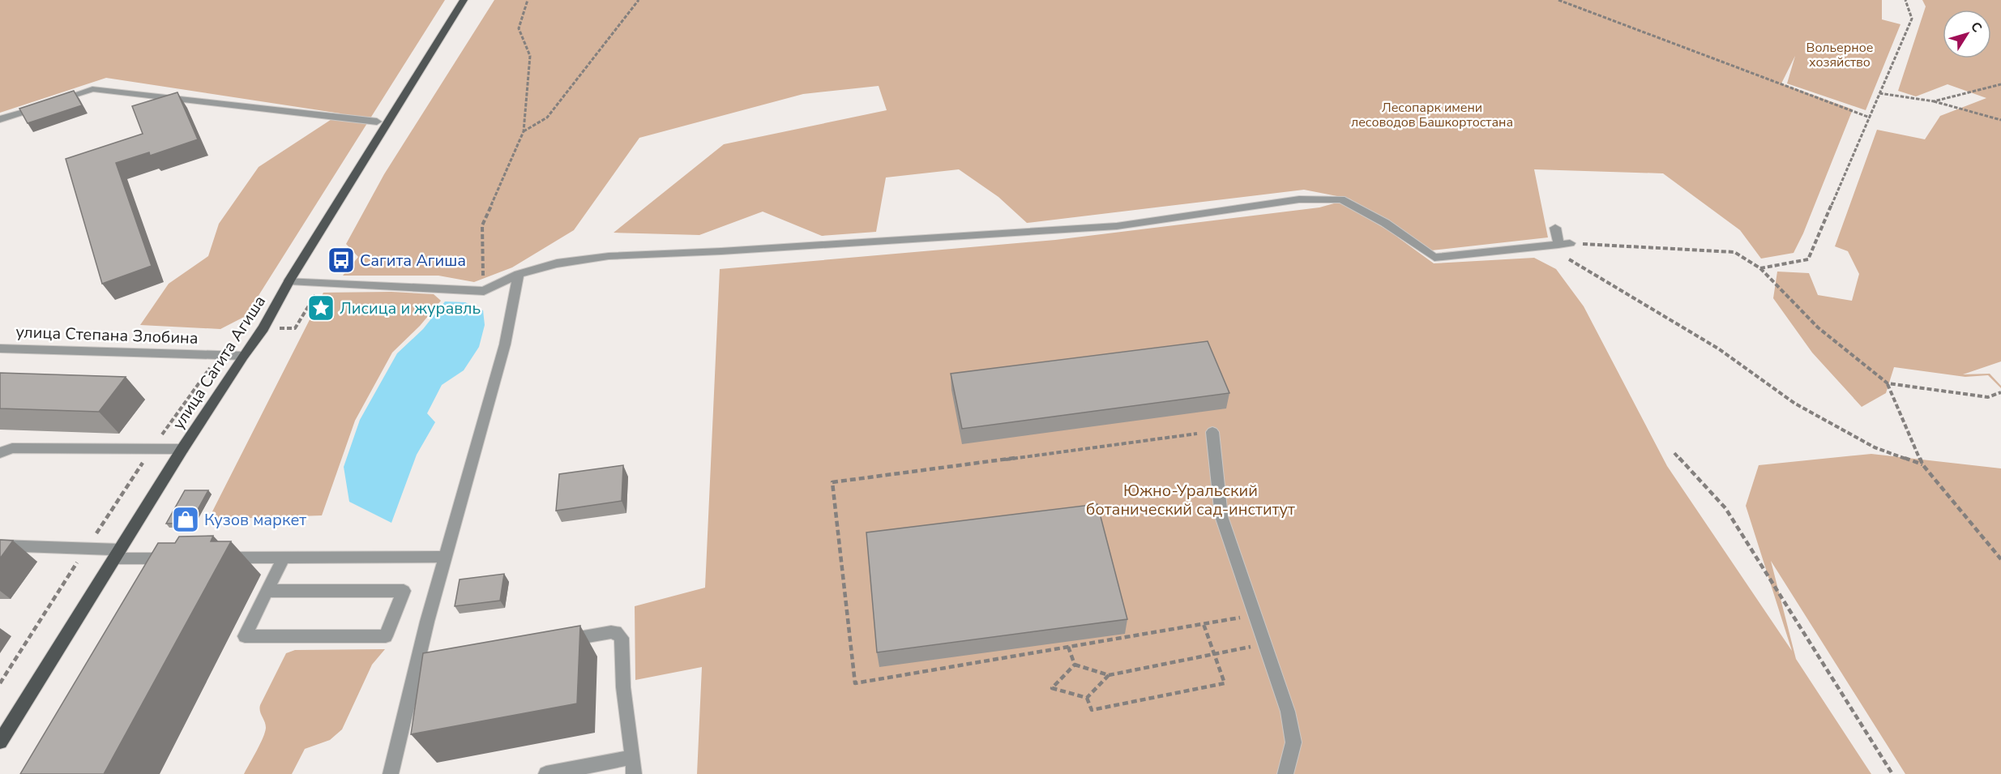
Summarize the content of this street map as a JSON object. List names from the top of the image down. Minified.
{"streets":{"main road":["улица Сагита Агиша"],"street":["улица Степана Злобина"]},"crossings":[["улица Степана Злобина","улица Сагита Агиша"]],"parks":["Вольерное хозяйство","Лесопарк имени лесоводов Башкортостана","Южно-Уральский ботанический сад-институт"],"places":{"bus stop":["Сагита Агиша"],"place":["Лисица и журавль"],"shop":["Кузов маркет"]},"north":"top right"}
